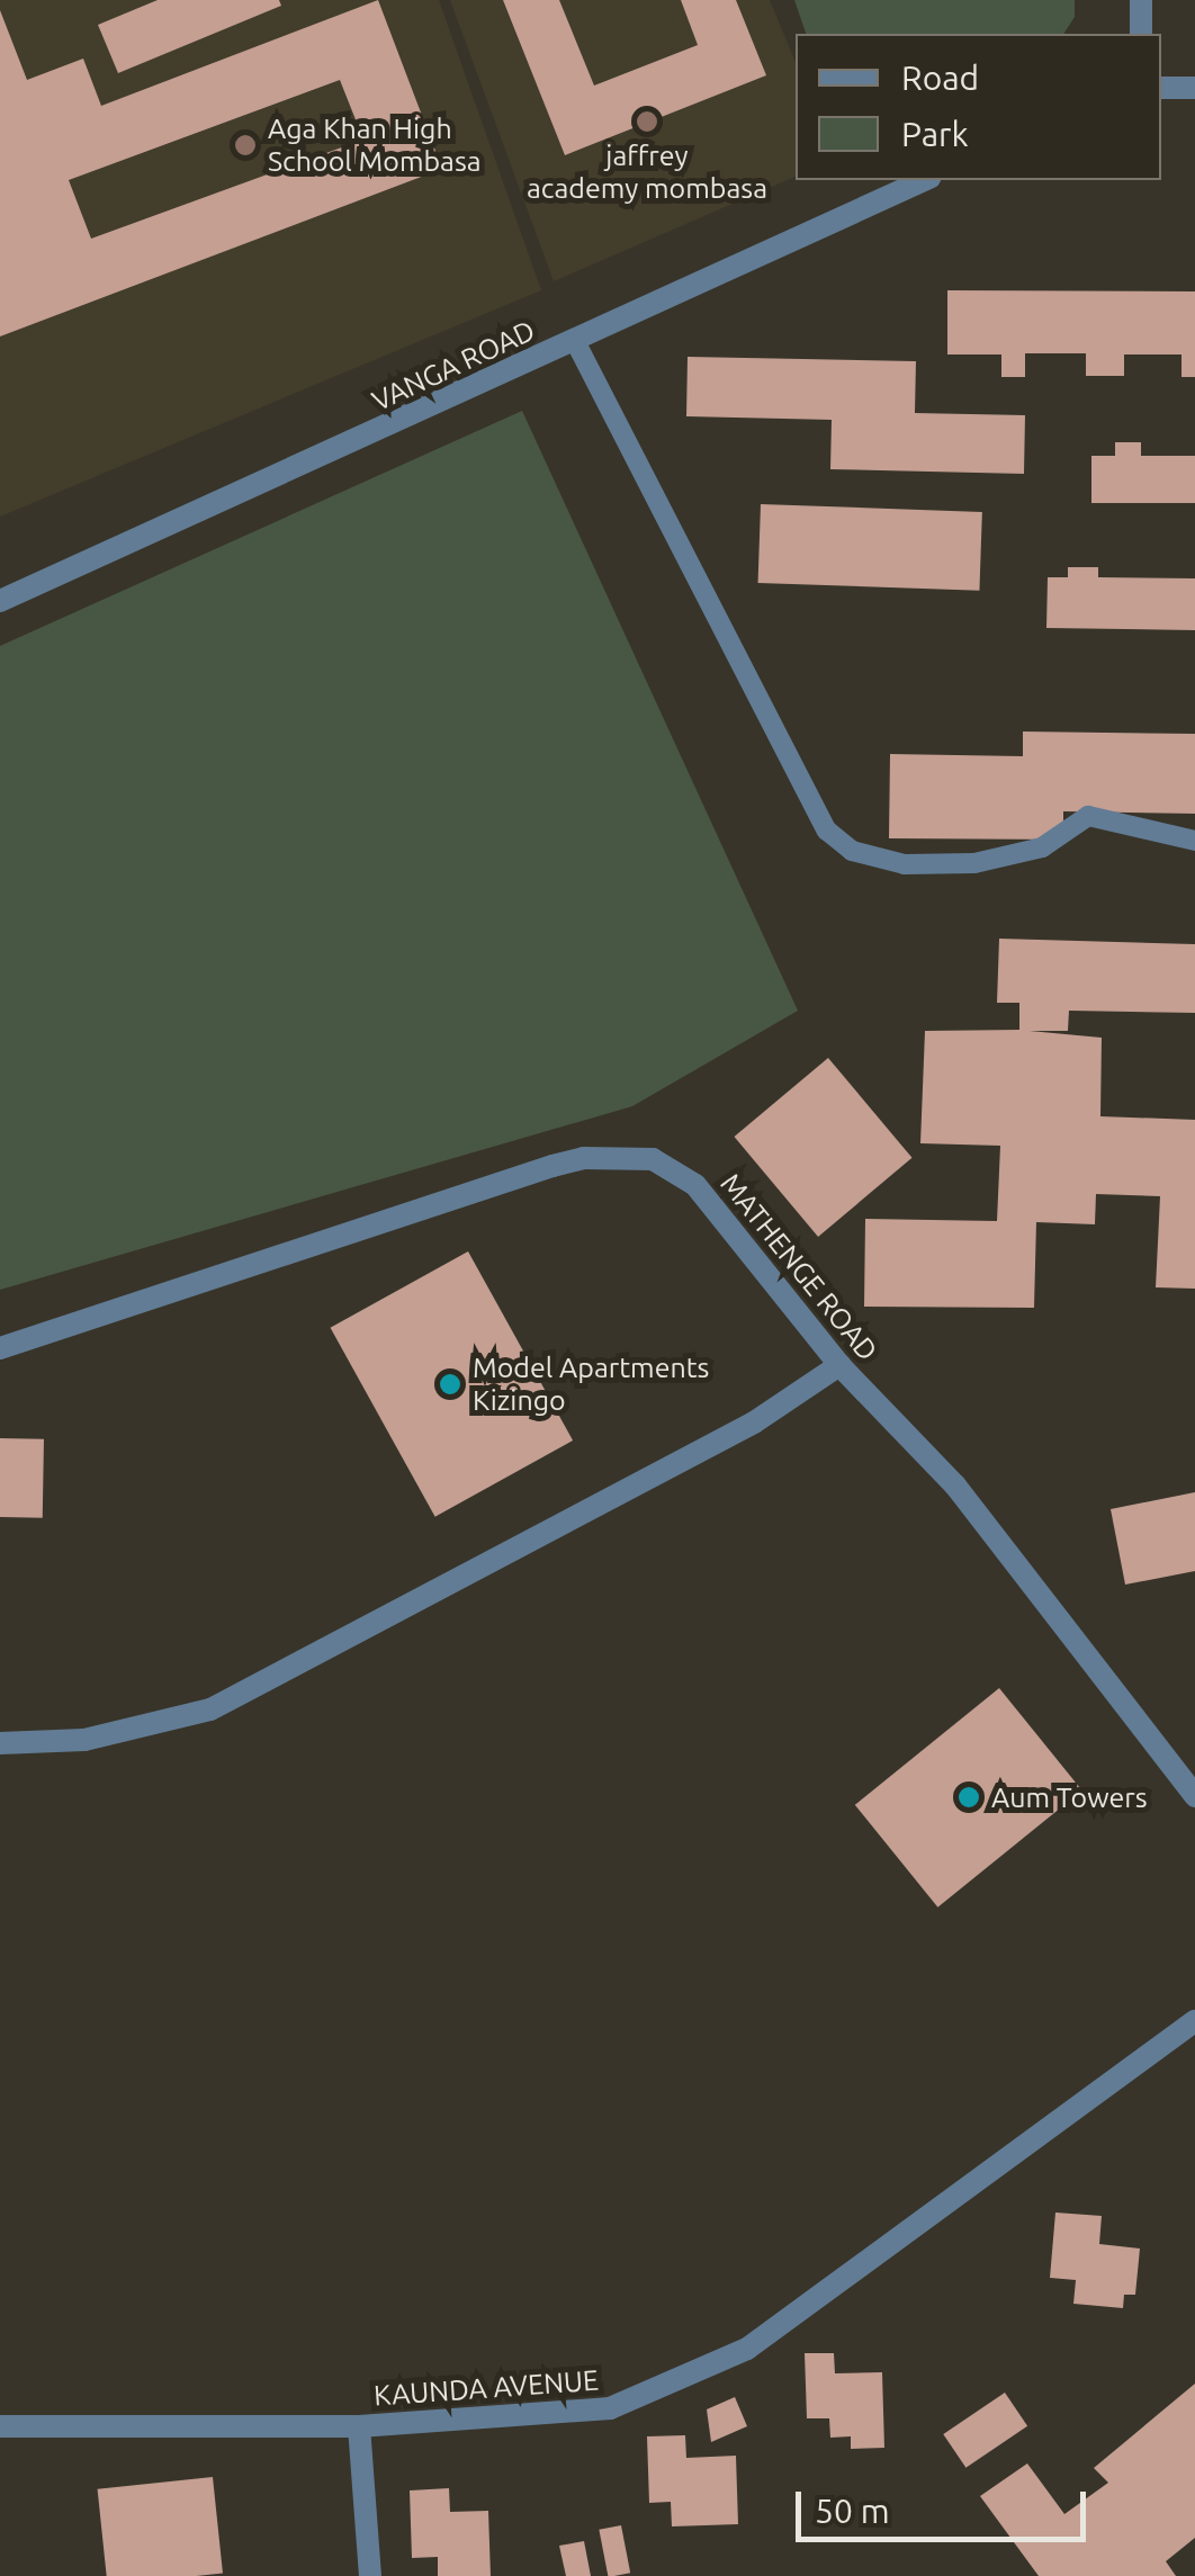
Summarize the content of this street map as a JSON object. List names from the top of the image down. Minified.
{"streets":{"street":["VANGA ROAD","MATHENGE ROAD","KAUNDA AVENUE"]},"places":["jaffrey academy mombasa","Aga Khan High School Mombasa","Model Apartments Kizingo","Aum Towers"],"legend":["Road","Park"],"scale_bar":"50 m"}
